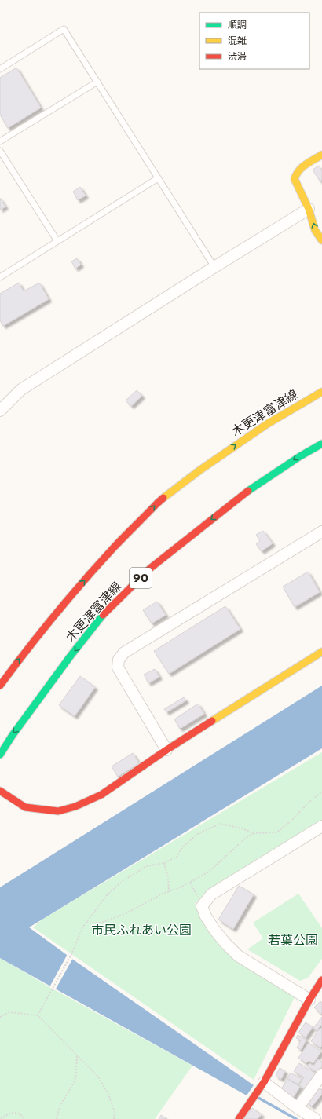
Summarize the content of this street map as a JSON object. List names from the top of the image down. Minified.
{"streets":{"main road":["木更津富津線","90"]},"parks":["市民ふれあい公園","若葉公園"],"legend":["順調","混雑","渋滞"]}
